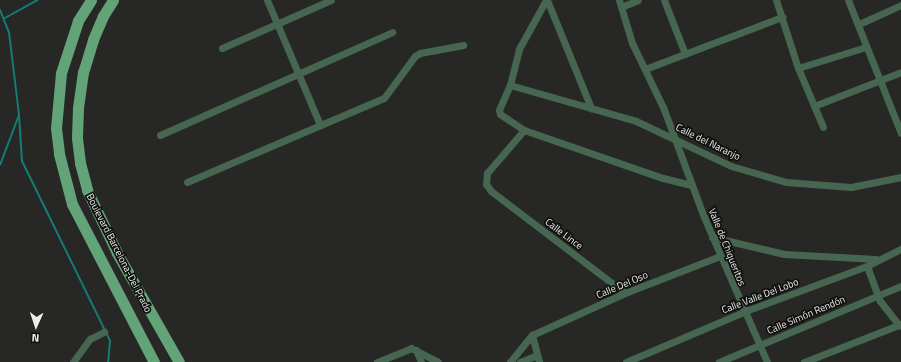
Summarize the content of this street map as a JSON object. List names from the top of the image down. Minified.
{"streets":{"main road":["Boulevard Barcelona-Del Prado"],"street":["Calle del Naranjo","Calle Lince","Valle de Chiqueritos","Calle Del Oso","Calle Valle Del Lobo","Calle Simón Rendón"]},"crossings":[["Calle del Naranjo","Valle de Chiqueritos"],["Calle Lince","Calle Del Oso"],["Valle de Chiqueritos","Calle Del Oso"],["Valle de Chiqueritos","Calle Valle Del Lobo"],["Valle de Chiqueritos","Calle Simón Rendón"]],"north":"bottom"}
